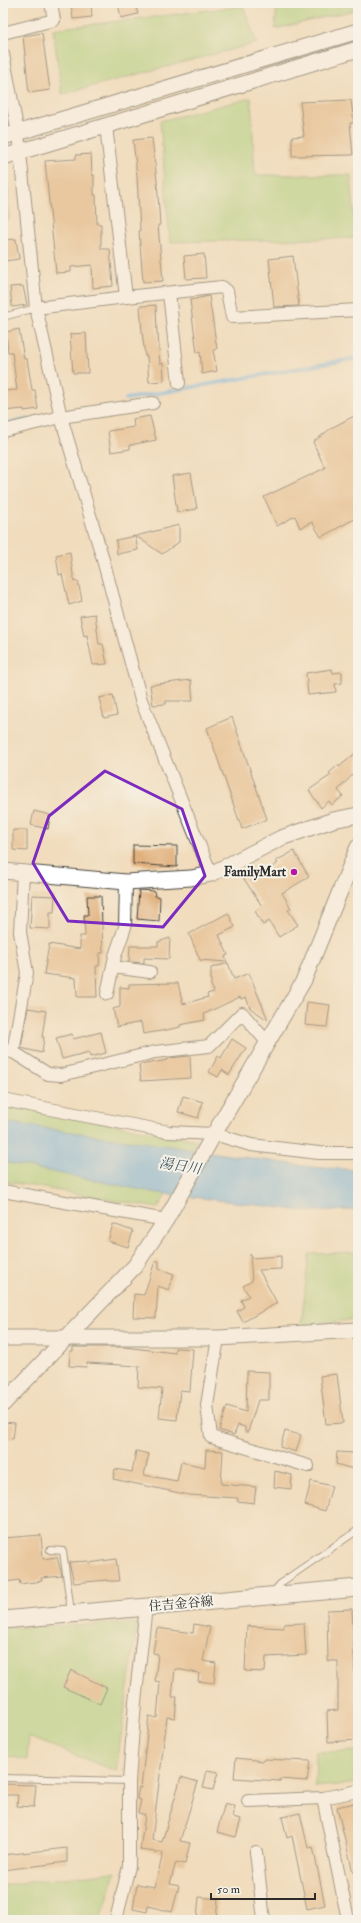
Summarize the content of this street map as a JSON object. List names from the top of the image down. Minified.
{"streets":{"main road":["住吉金谷線"]},"water":["湯日川"],"places":["FamilyMart"],"scale_bar":"50 m"}
